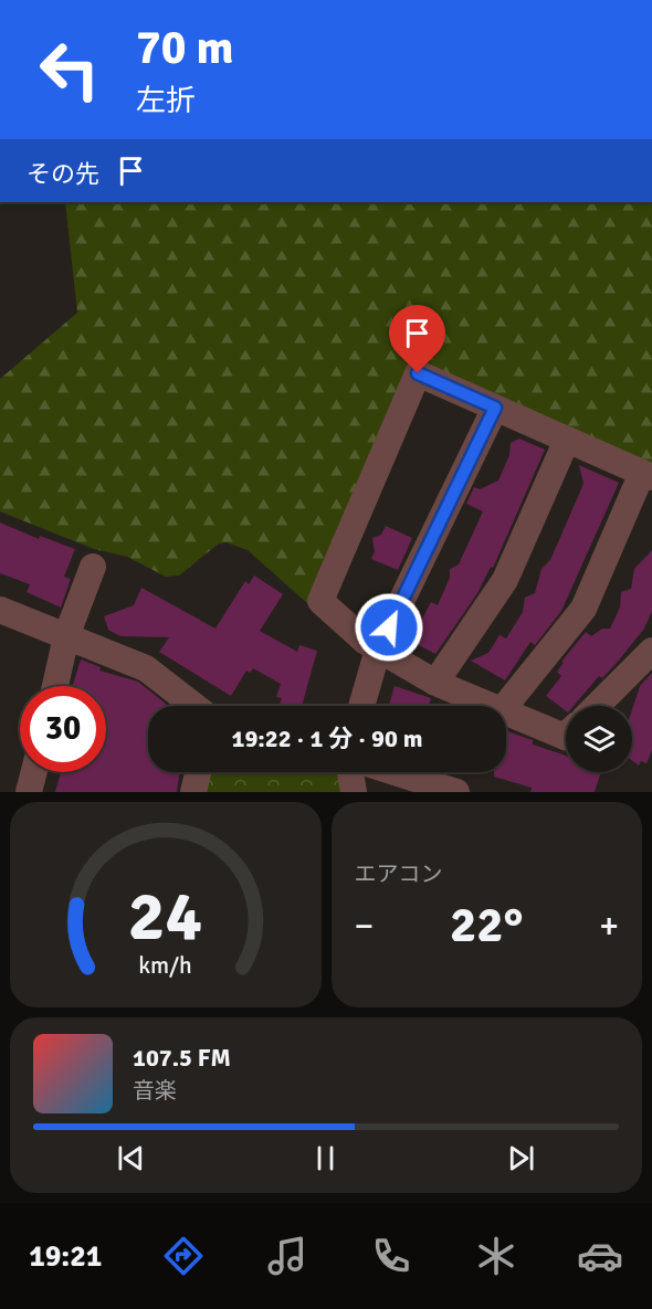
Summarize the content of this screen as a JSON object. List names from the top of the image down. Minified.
{"page":{"turn":["70 m","左折"],"then":"その先","limit":"30","trip":"19:22 · 1 分 · 90 m","tile":"エアコン","heat":["−","22°","+"],"song":["107.5 FM","音楽"],"tabs":"19:21","gauge":["24","km/h"]}}
